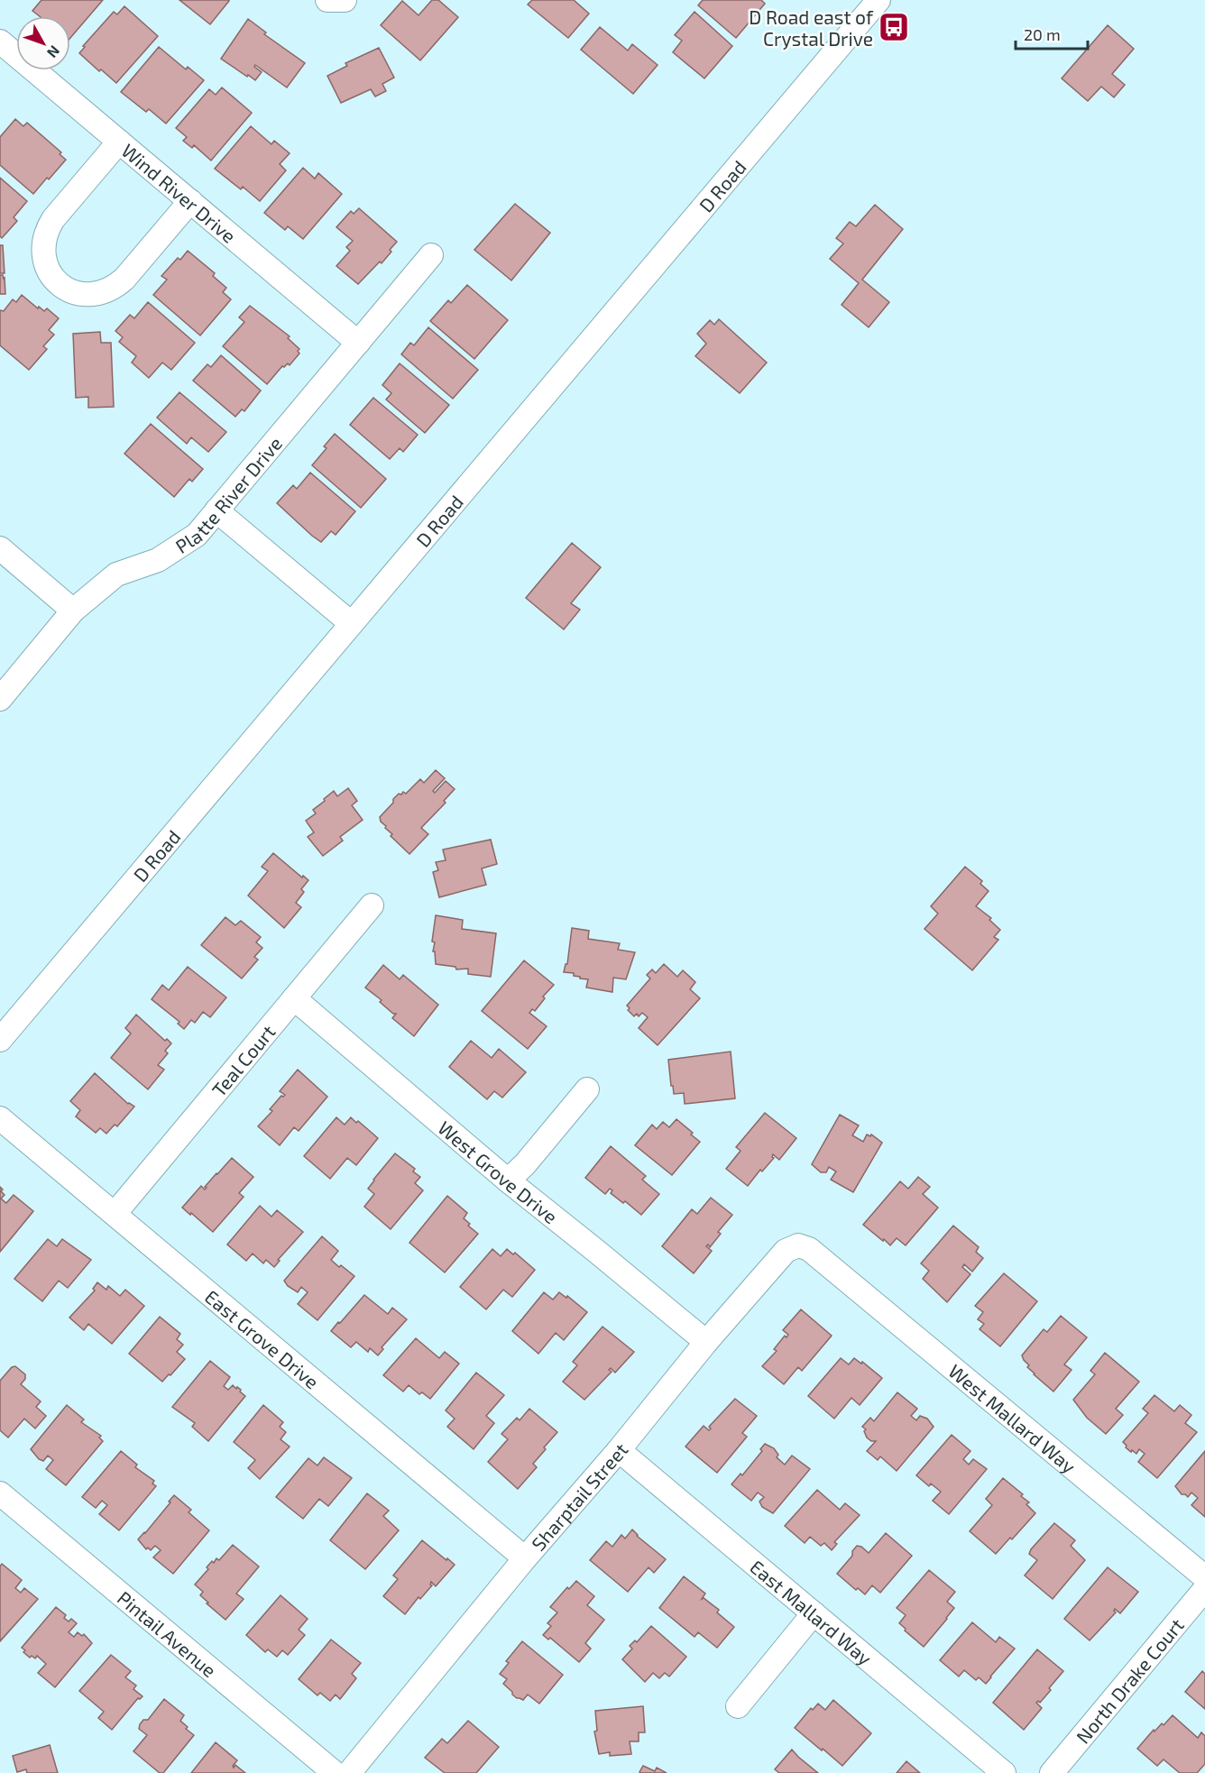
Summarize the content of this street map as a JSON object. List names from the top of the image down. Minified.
{"streets":{"street":["D Road","Wind River Drive","Platte River Drive","Teal Court","West Grove Drive","East Grove Drive","West Mallard Way","Sharptail Street","East Mallard Way","Pintail Avenue","North Drake Court"]},"crossings":[["Wind River Drive","Platte River Drive"],["Teal Court","West Grove Drive"],["Teal Court","East Grove Drive"],["West Grove Drive","Sharptail Street"],["East Grove Drive","Sharptail Street"],["West Mallard Way","Sharptail Street"],["Sharptail Street","East Mallard Way"]],"places":{"bus stop":["D Road east of Crystal Drive"]},"scale_bar":"20 m","north":"bottom right"}
